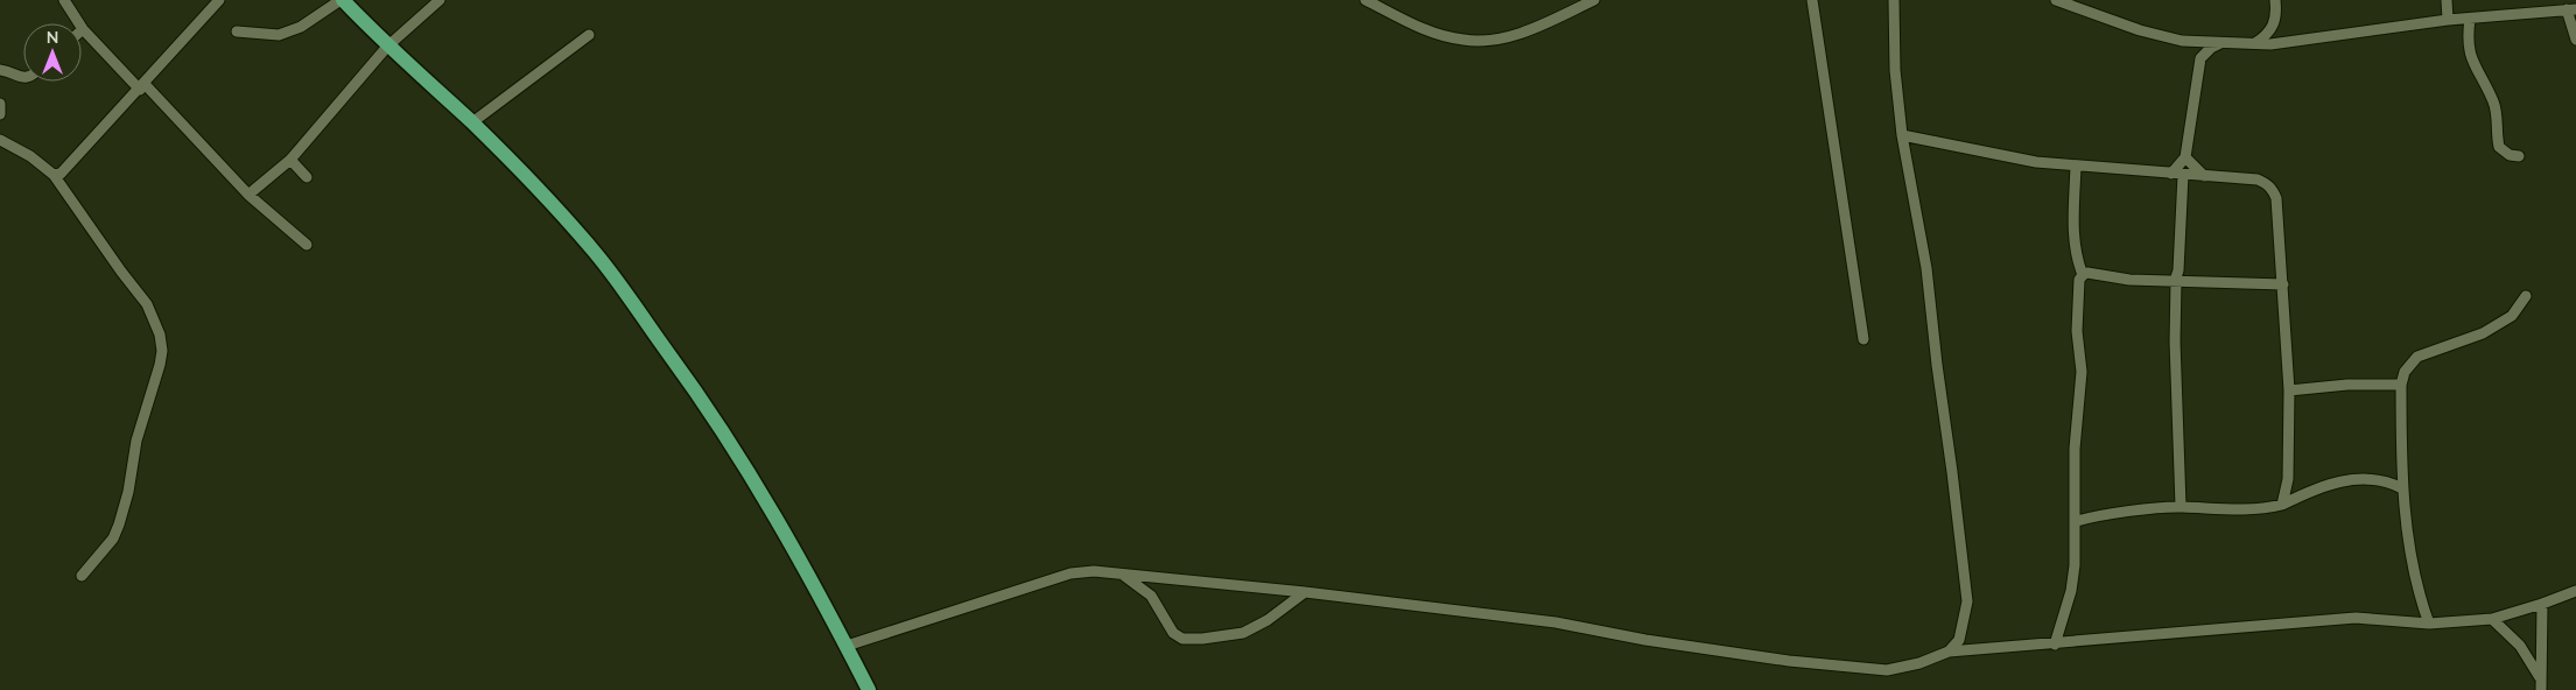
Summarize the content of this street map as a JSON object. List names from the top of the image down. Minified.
{"north":"top"}
